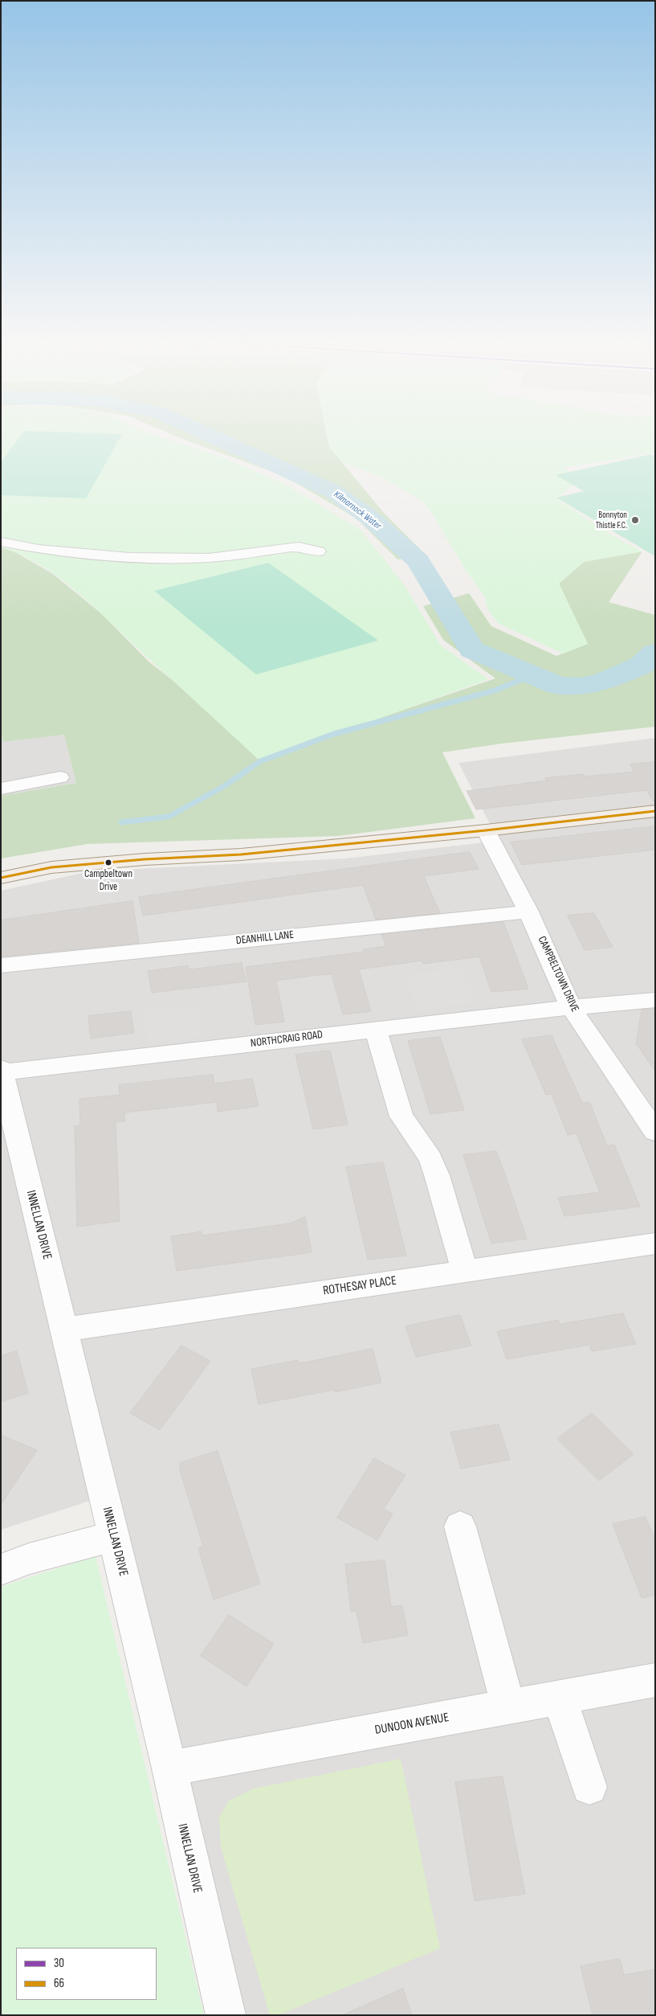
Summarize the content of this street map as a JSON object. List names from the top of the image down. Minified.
{"streets":{"street":["DEANHILL LANE","CAMPBELTOWN DRIVE","NORTHCRAIG ROAD","INNELLAN DRIVE","ROTHESAY PLACE","DUNOON AVENUE"]},"crossings":[["DEANHILL LANE","CAMPBELTOWN DRIVE"],["CAMPBELTOWN DRIVE","NORTHCRAIG ROAD"],["NORTHCRAIG ROAD","INNELLAN DRIVE"],["INNELLAN DRIVE","ROTHESAY PLACE"],["INNELLAN DRIVE","DUNOON AVENUE"]],"water":["Kilmarnock Water"],"places":["Bonnyton Thistle F.C.","Campbeltown Drive"],"lines":["transit line 66"],"legend":["30","66"]}
